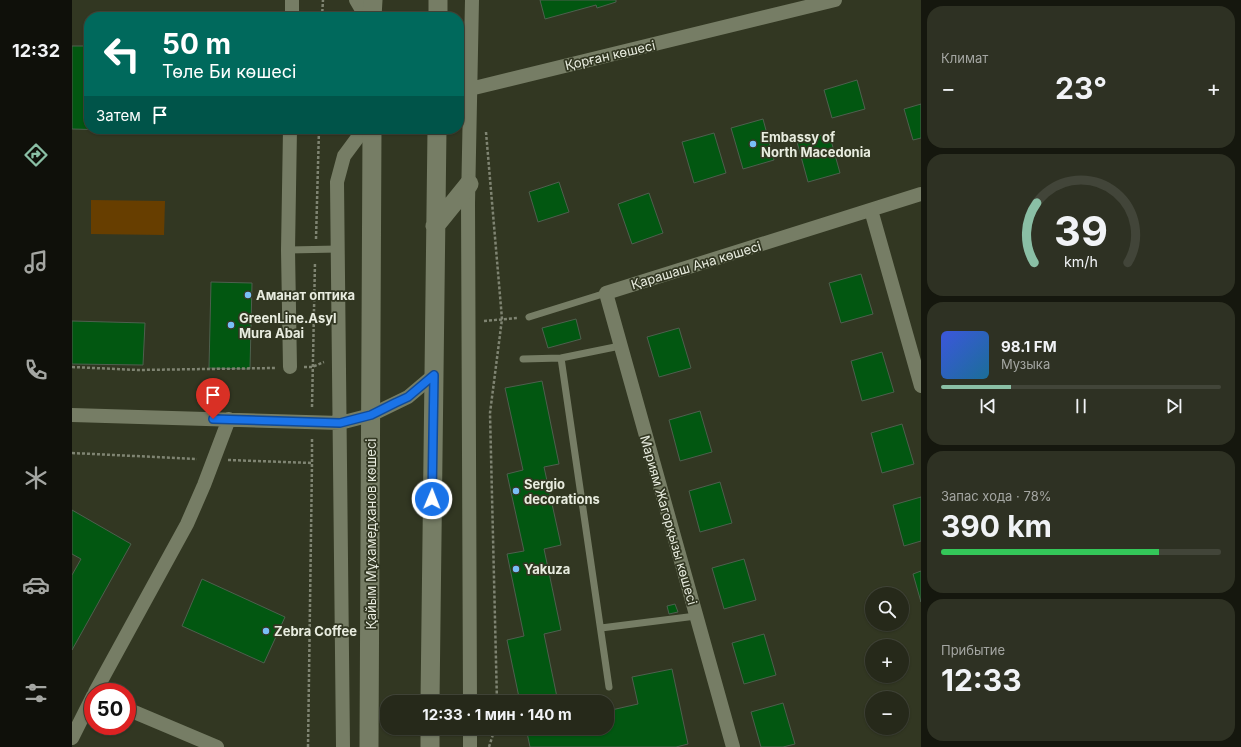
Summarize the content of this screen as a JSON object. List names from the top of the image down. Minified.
{"streets":{"main road":["Қайым Мұхамедханов көшесі"],"street":["Қорған көшесі","Қарашаш Ана көшесі","Мариям Жагорқызы көшесі"]},"crossings":[["Қарашаш Ана көшесі","Мариям Жагорқызы көшесі"]],"places":["Embassy of North Macedonia","Аманат оптика","GreenLine.Asyl Mura Abai","Sergio decorations","Yakuza","Zebra Coffee"],"page":{"tabs":"12:32","tile":["Климат",["Запас хода · 78%","390 km"],["Прибытие","12:33"]],"turn":["50 m","Төле Би көшесі"],"heat":["−","23°","+"],"then":"Затем","song":["98.1 FM","Музыка"],"map_buttons":["+","−"],"limit":"50","trip":"12:33 · 1 мин · 140 m","gauge":["39","km/h"]}}
